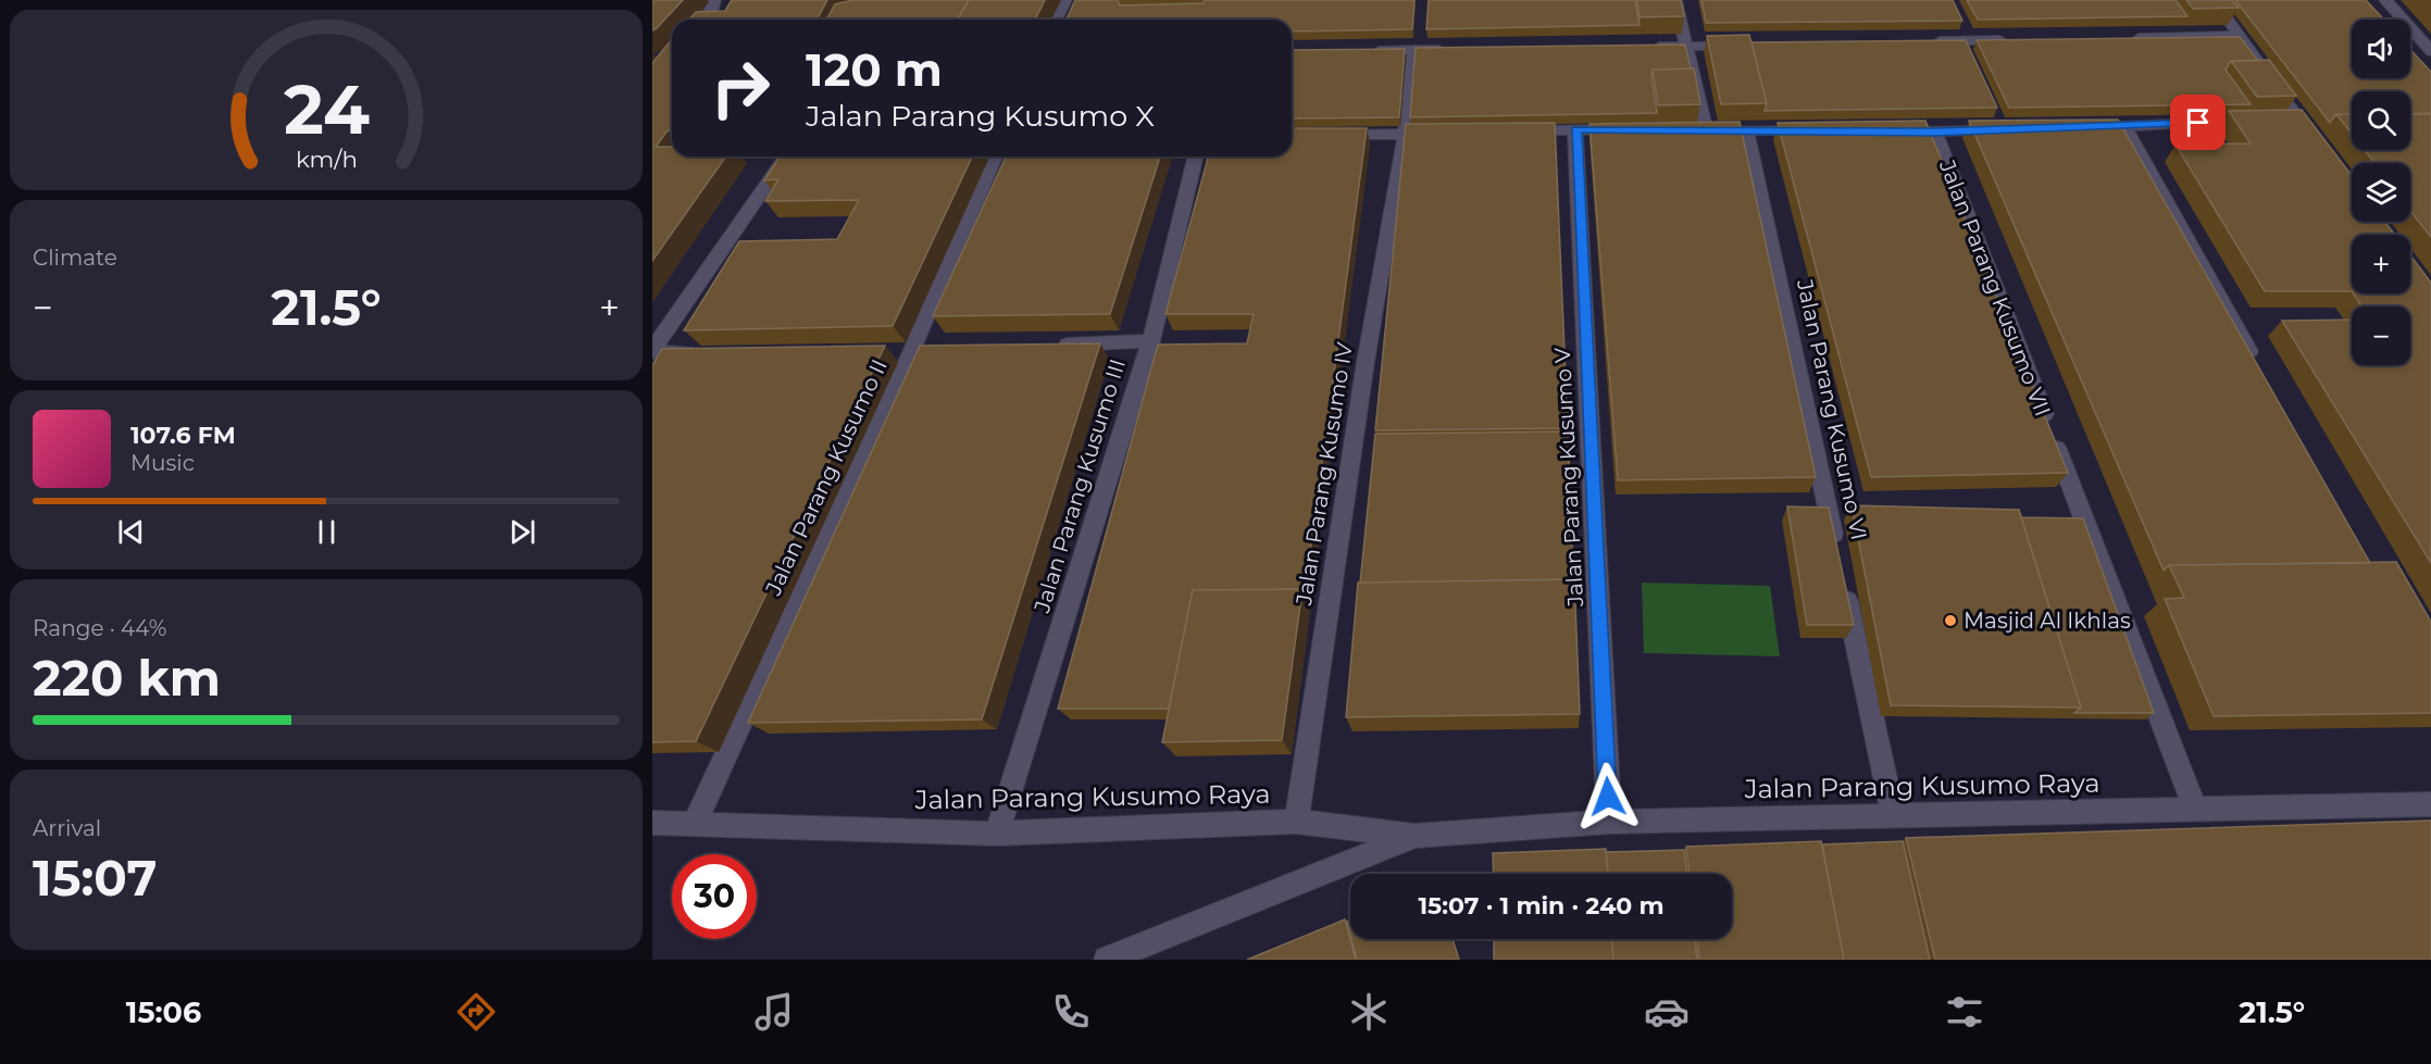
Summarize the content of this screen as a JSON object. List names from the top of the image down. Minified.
{"streets":{"street":["Jalan Parang Kusumo VII","Jalan Parang Kusumo VI","Jalan Parang Kusumo IV","Jalan Parang Kusumo II","Jalan Parang Kusumo V","Jalan Parang Kusumo III","Jalan Parang Kusumo Raya"]},"crossings":[["Jalan Parang Kusumo VII","Jalan Parang Kusumo Raya"],["Jalan Parang Kusumo IV","Jalan Parang Kusumo Raya"],["Jalan Parang Kusumo II","Jalan Parang Kusumo Raya"],["Jalan Parang Kusumo V","Jalan Parang Kusumo Raya"],["Jalan Parang Kusumo III","Jalan Parang Kusumo Raya"]],"places":["Masjid Al Ikhlas"],"page":{"map_buttons":["+","−"],"turn":["120 m","Jalan Parang Kusumo X"],"tile":["Climate",["Range · 44%","220 km"],["Arrival","15:07"]],"heat":["−","21.5°","+"],"song":["107.6 FM","Music"],"limit":"30","trip":"15:07 · 1 min · 240 m","tabs":["15:06","21.5°"],"gauge":["24","km/h"]}}
